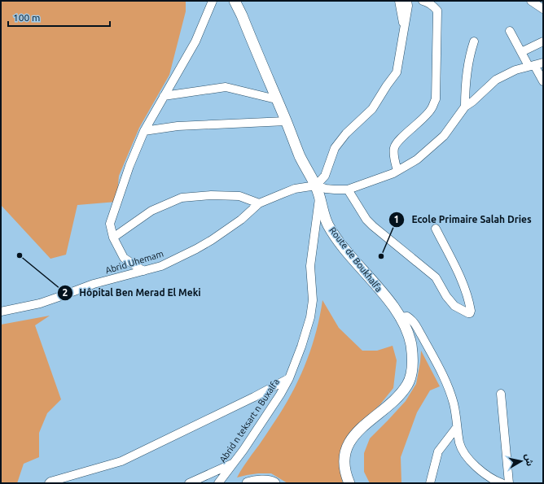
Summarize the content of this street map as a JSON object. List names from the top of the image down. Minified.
{"streets":{"main road":["Route de Boukhalfa"],"street":["Abrid Uhemam","Abrid n teksart n Buxalfa"]},"crossings":[["Route de Boukhalfa","Abrid Uhemam"],["Route de Boukhalfa","Abrid n teksart n Buxalfa"]],"places":["Hôpital Ben Merad El Meki","Ecole Primaire Salah Dries"],"scale_bar":"100 m","north":"right"}
